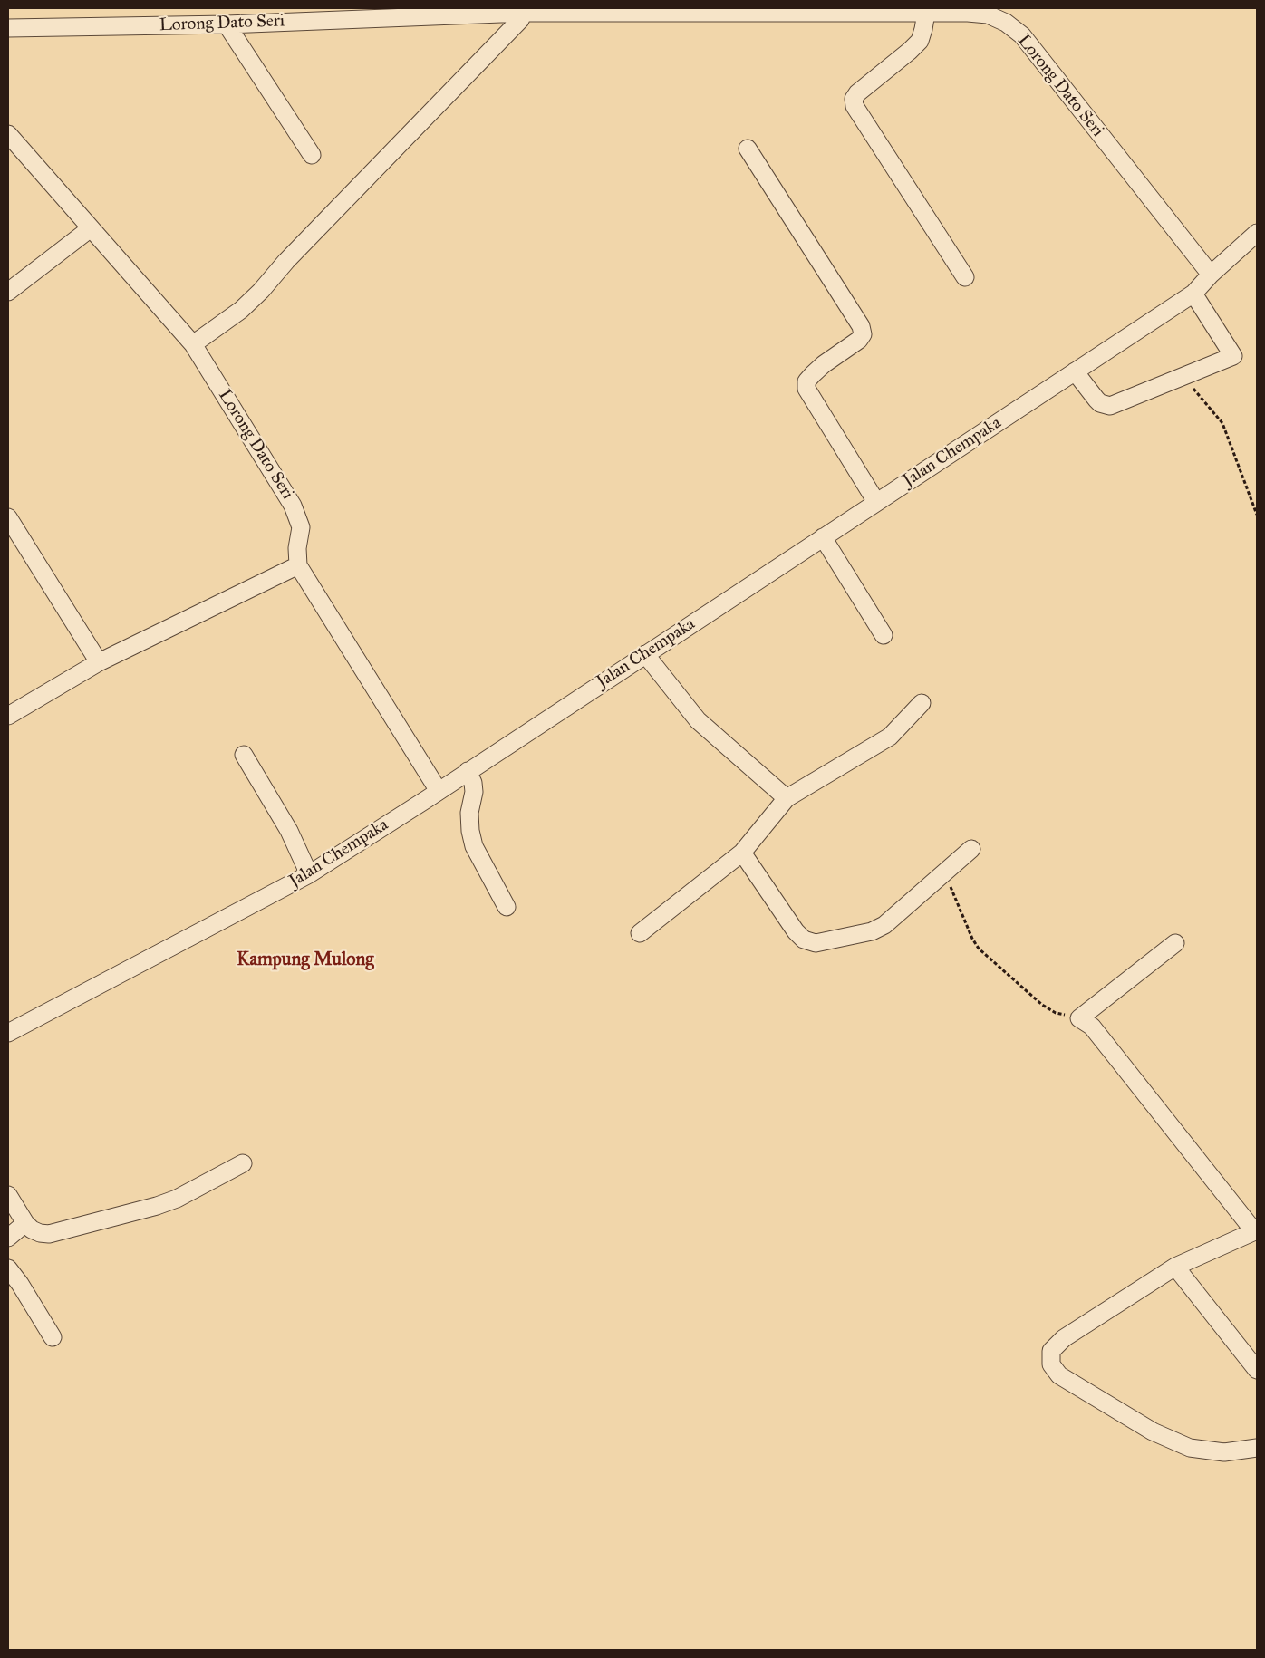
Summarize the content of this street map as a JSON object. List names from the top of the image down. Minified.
{"streets":{"street":["Lorong Dato Seri","Jalan Chempaka"]},"crossings":[["Lorong Dato Seri","Jalan Chempaka"]],"districts":["Kampung Mulong"]}
